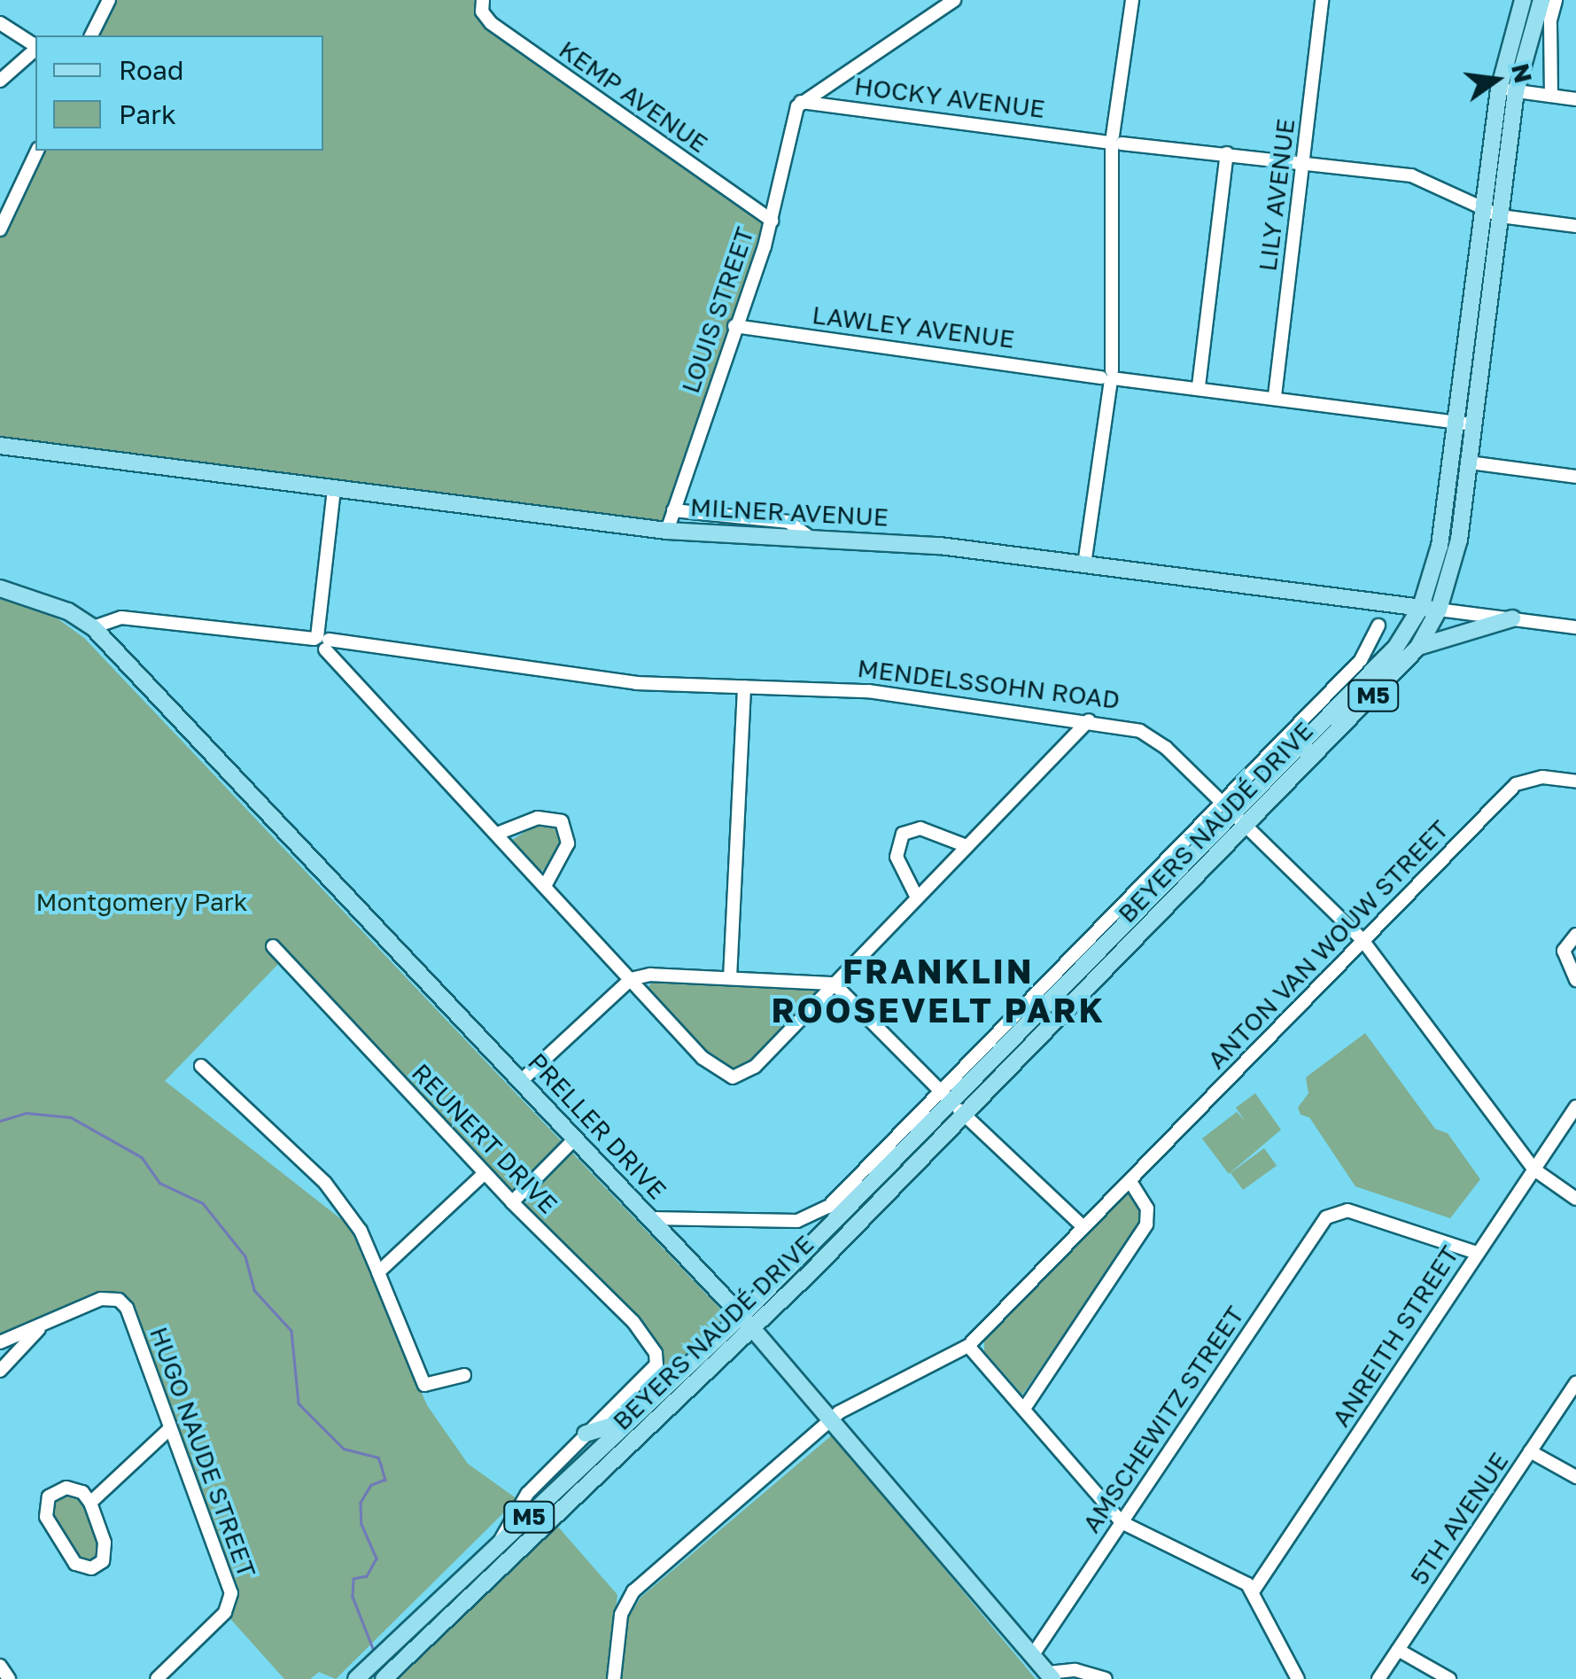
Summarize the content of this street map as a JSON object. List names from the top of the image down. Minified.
{"streets":{"main road":["MILNER AVENUE","M5","BEYERS NAUDÉ DRIVE","PRELLER DRIVE"],"street":["KEMP AVENUE","HOCKY AVENUE","LILY AVENUE","LOUIS STREET","LAWLEY AVENUE","MENDELSSOHN ROAD","ANTON VAN WOUW STREET","REUNERT DRIVE","ANREITH STREET","AMSCHEWITZ STREET","HUGO NAUDE STREET","5TH AVENUE"]},"crossings":[["KEMP AVENUE","LOUIS STREET"],["HOCKY AVENUE","LILY AVENUE"],["HOCKY AVENUE","LOUIS STREET"],["HOCKY AVENUE","BEYERS NAUDÉ DRIVE"],["LILY AVENUE","LAWLEY AVENUE"],["LOUIS STREET","LAWLEY AVENUE"],["LOUIS STREET","MILNER AVENUE"],["LAWLEY AVENUE","BEYERS NAUDÉ DRIVE"],["MILNER AVENUE","BEYERS NAUDÉ DRIVE"],["MENDELSSOHN ROAD","BEYERS NAUDÉ DRIVE"],["MENDELSSOHN ROAD","ANTON VAN WOUW STREET"],["MENDELSSOHN ROAD","PRELLER DRIVE"],["MENDELSSOHN ROAD","ANREITH STREET"],["BEYERS NAUDÉ DRIVE","PRELLER DRIVE"],["BEYERS NAUDÉ DRIVE","REUNERT DRIVE"],["ANTON VAN WOUW STREET","PRELLER DRIVE"],["PRELLER DRIVE","AMSCHEWITZ STREET"],["ANREITH STREET","AMSCHEWITZ STREET"]],"districts":["FRANKLIN ROOSEVELT PARK"],"parks":["Montgomery Park"],"legend":["Road","Park"],"north":"right"}
